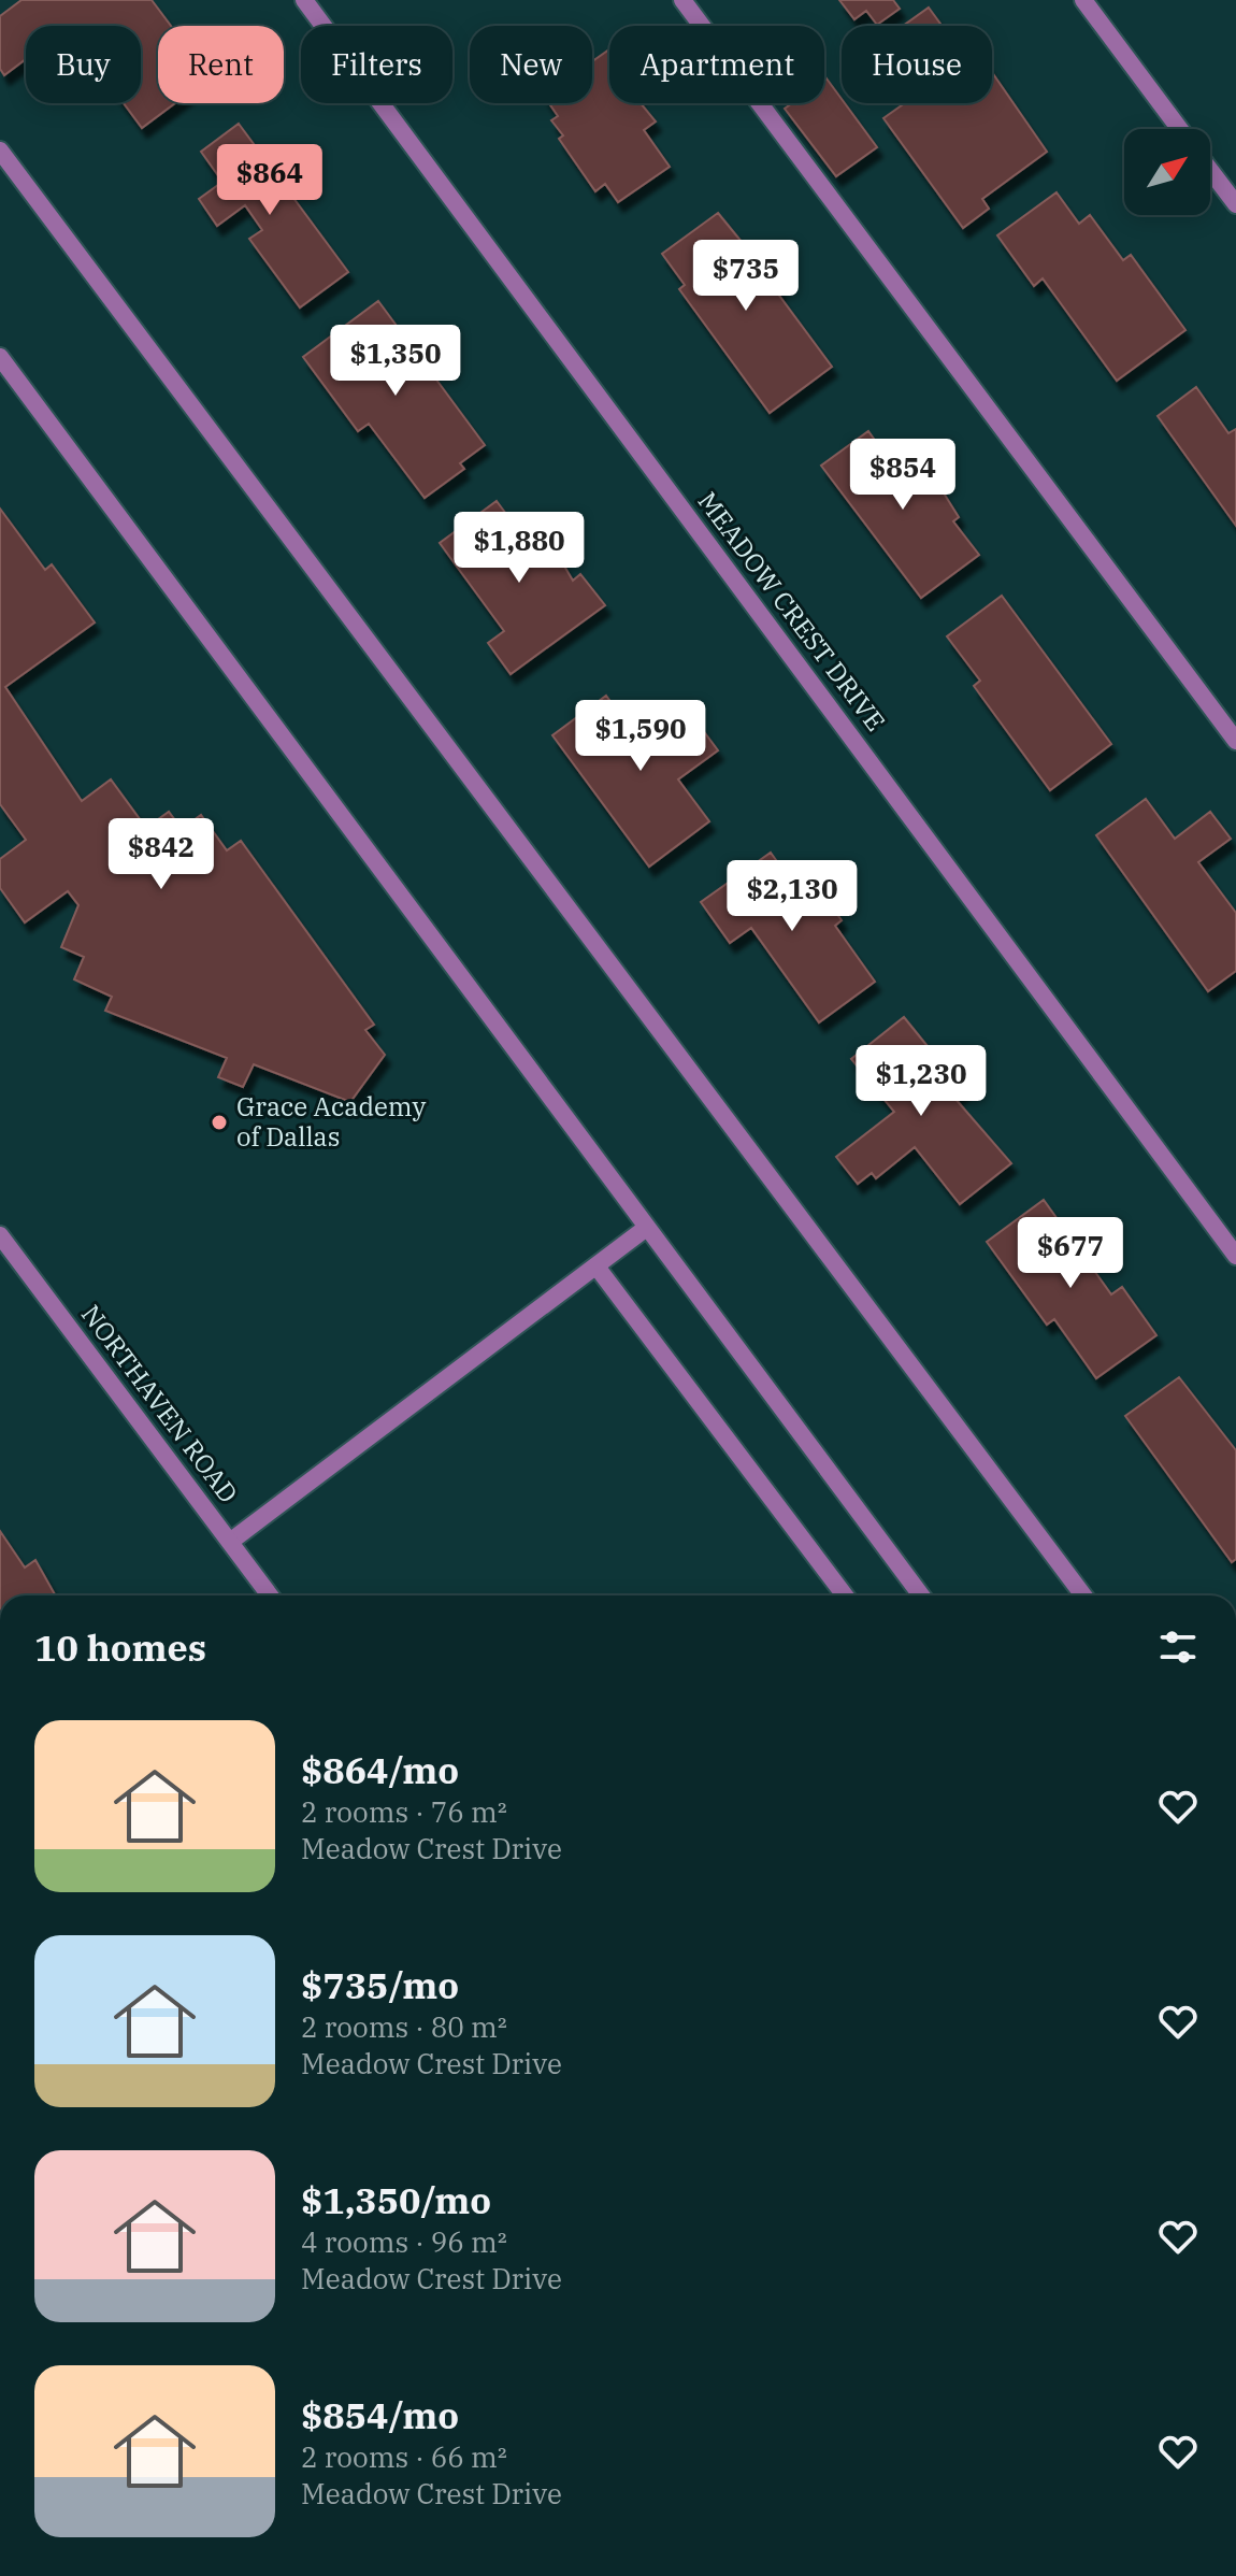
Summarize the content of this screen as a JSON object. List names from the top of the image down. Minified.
{"streets":{"street":["MEADOW CREST DRIVE","NORTHAVEN ROAD"]},"places":["Grace Academy of Dallas"],"north":"top right","page":{"chip":["Buy","Rent","Filters","New","Apartment","House"],"price":["$864","$735","$1,350","$854","$1,880","$1,590","$842","$2,130","$1,230","$677"],"heading":"10 homes","list":[{"name":"$864/mo","note":"2 rooms · 76 m² · Meadow Crest Drive"},{"name":"$735/mo","note":"2 rooms · 80 m² · Meadow Crest Drive"},{"name":"$1,350/mo","note":"4 rooms · 96 m² · Meadow Crest Drive"},{"name":"$854/mo","note":"2 rooms · 66 m² · Meadow Crest Drive"}]}}
